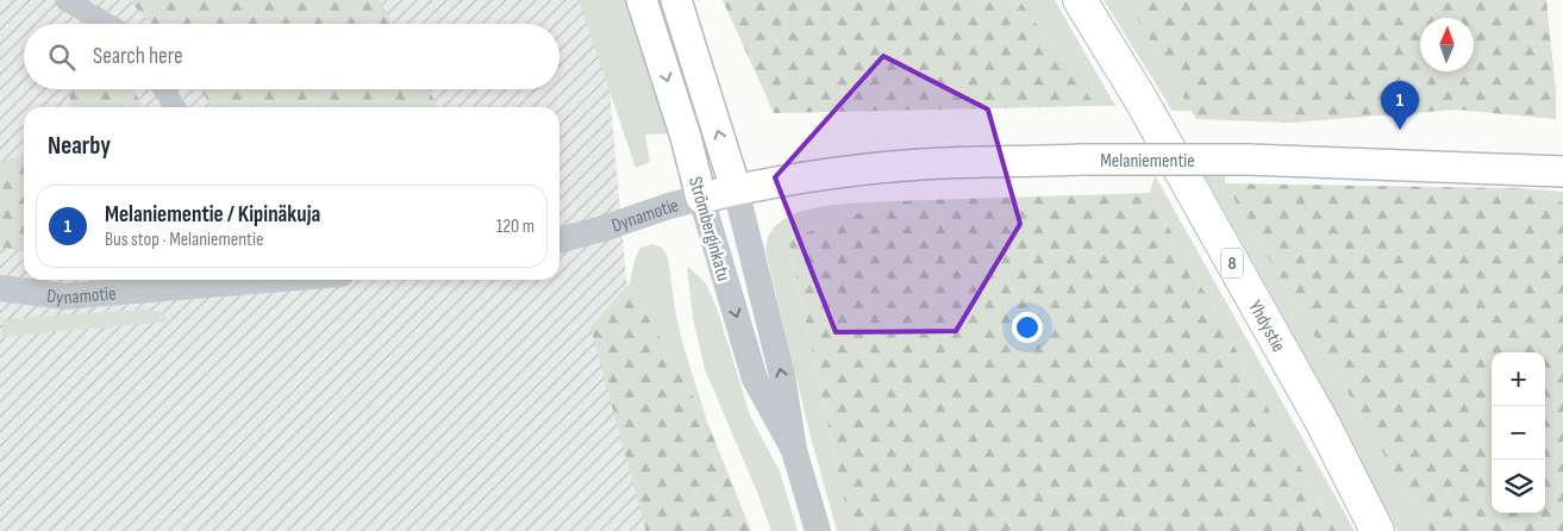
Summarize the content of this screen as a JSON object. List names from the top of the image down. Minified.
{"streets":{"highway":["8","Yhdystie"],"main road":["Melaniementie","Dynamotie","Strömberginkatu"]},"crossings":[["Melaniementie","Dynamotie"],["Melaniementie","Strömberginkatu"],["Dynamotie","Strömberginkatu"]],"north":"top","page":{"search":"Search here","pins":"1","heading":"Nearby","list":[{"mark":"1","name":"Melaniementie / Kipinäkuja","note":"Bus stop · Melaniementie","value":"120 m"}],"map_buttons":["+","−"]}}
